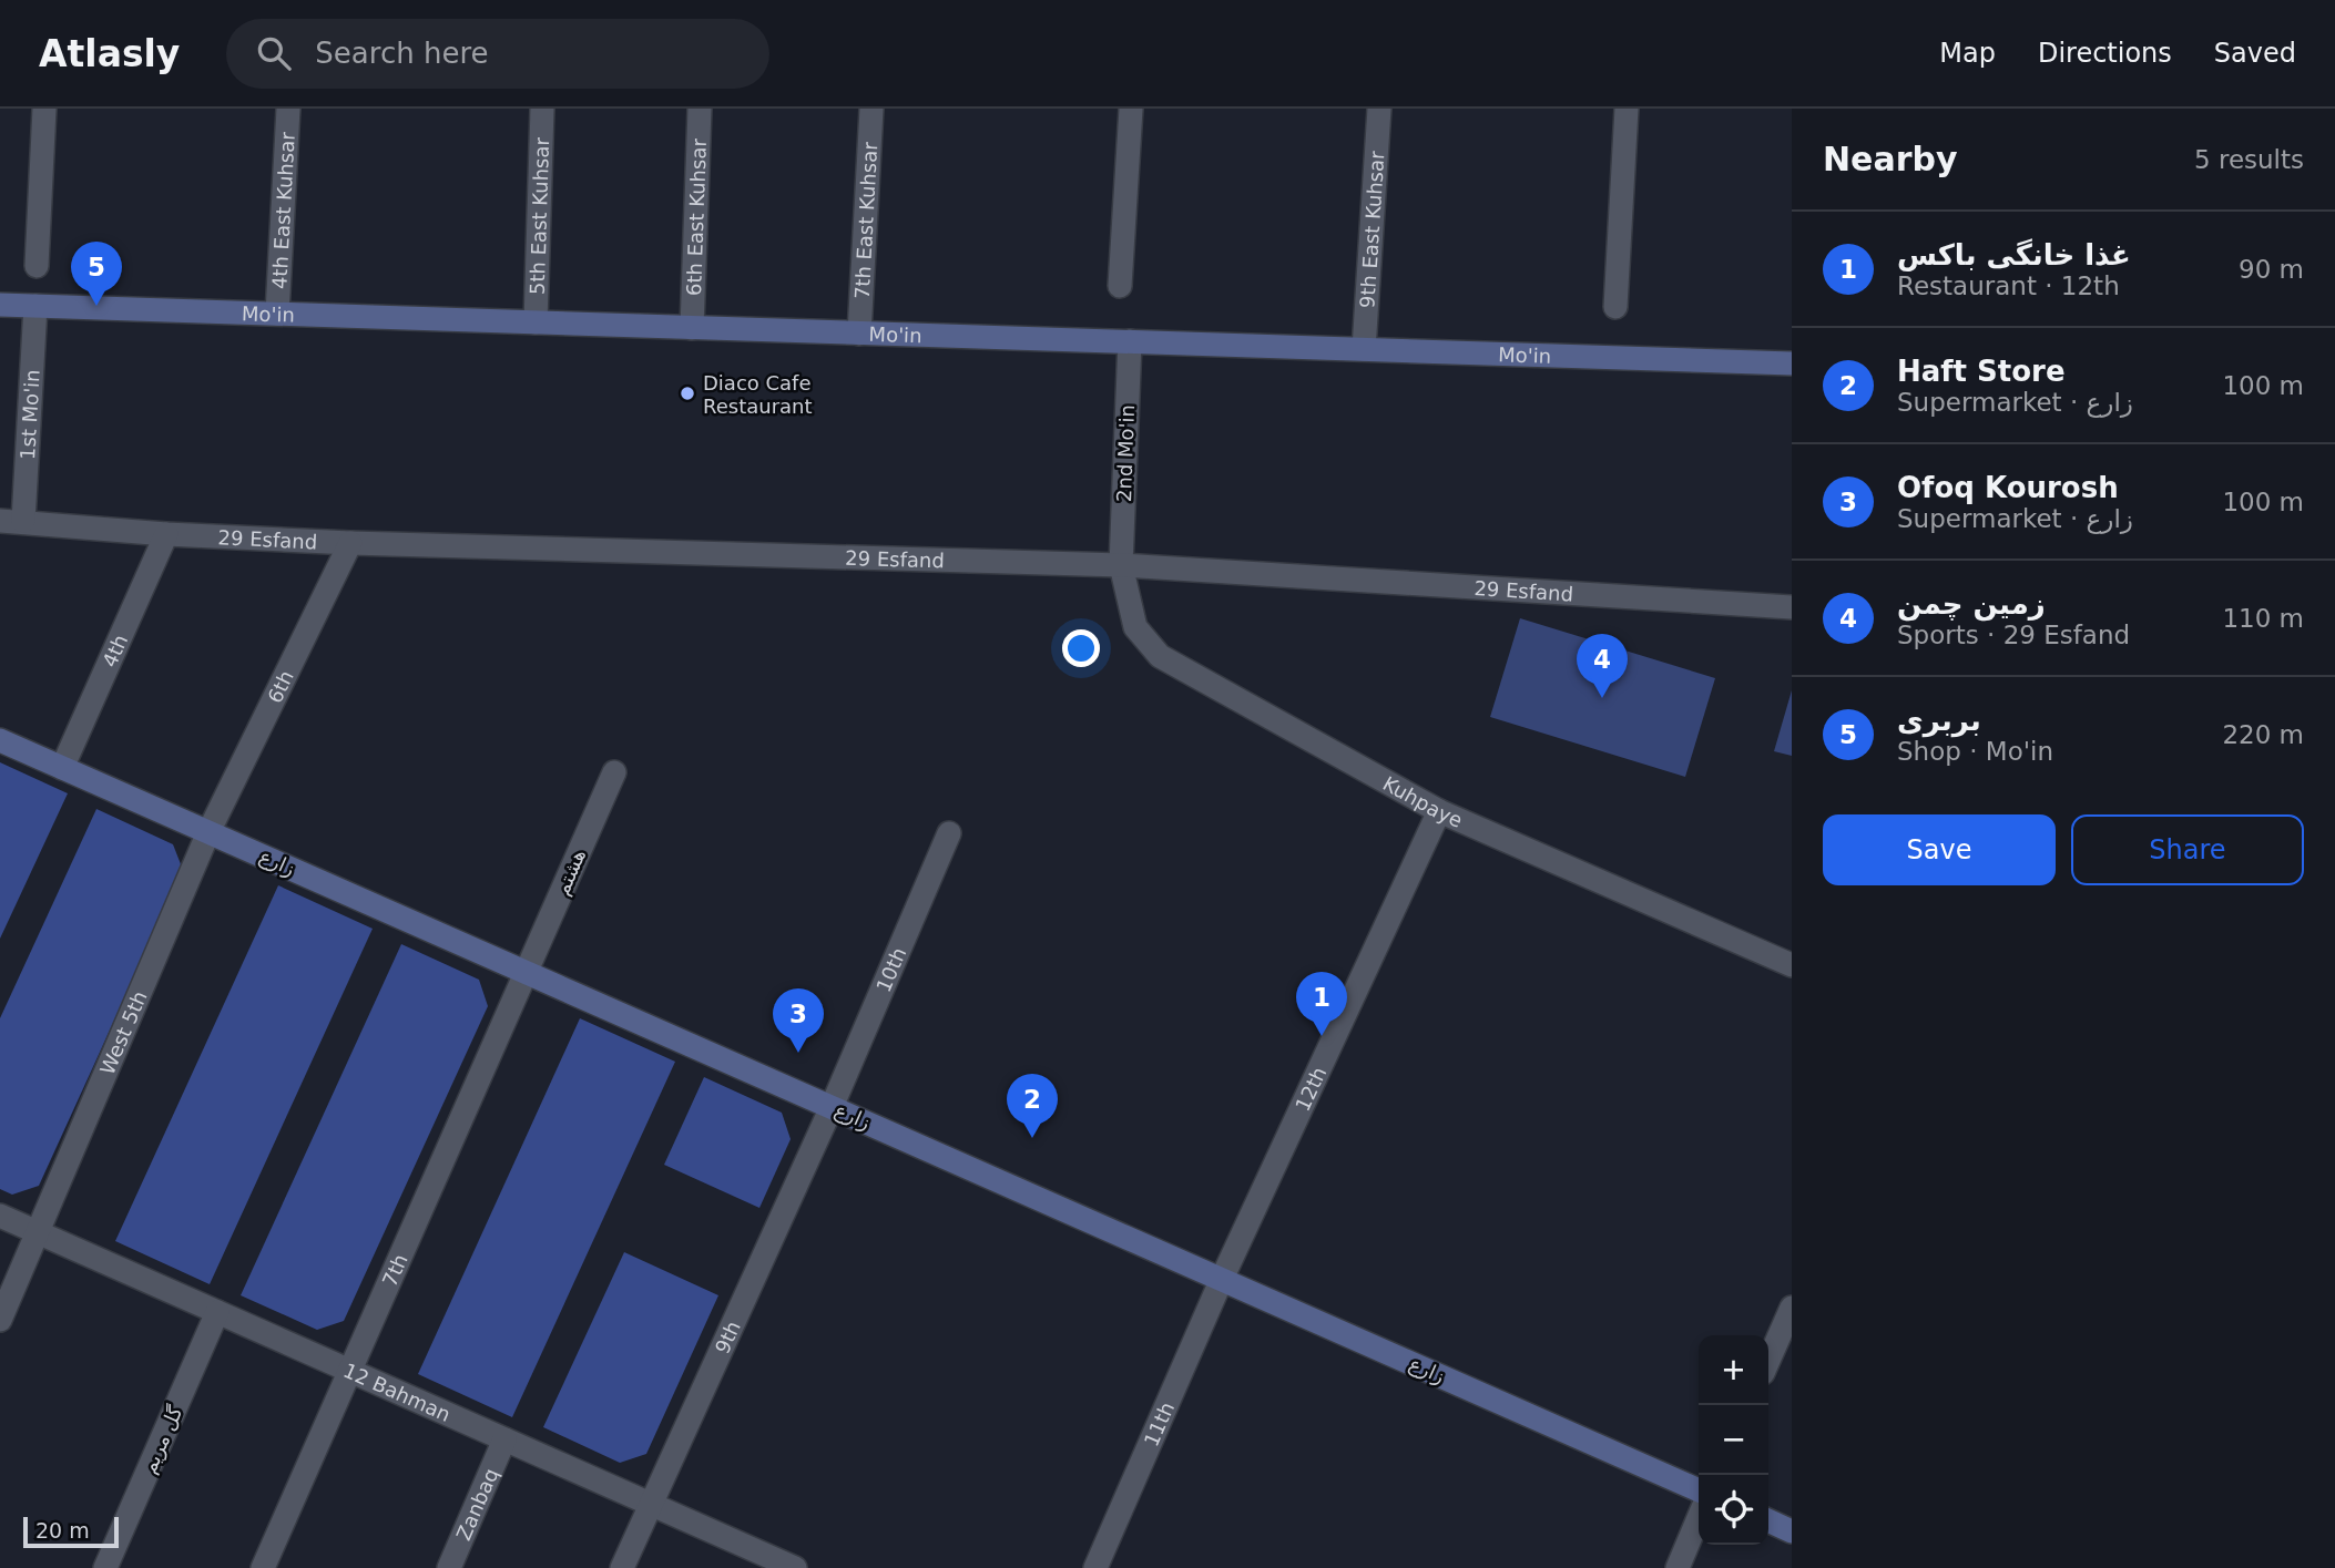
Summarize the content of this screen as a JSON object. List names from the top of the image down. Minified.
{"streets":{"street":["4th East Kuhsar","5th East Kuhsar","6th East Kuhsar","7th East Kuhsar","9th East Kuhsar","Mo'in","1st Mo'in","2nd Mo'in","29 Esfand","4th","6th","Kuhpaye","زارع","هشتم","10th","West 5th","12th","7th","9th","12 Bahman","11th","گل مریم","Zanbaq"]},"crossings":[["4th East Kuhsar","Mo'in"],["5th East Kuhsar","Mo'in"],["6th East Kuhsar","Mo'in"],["7th East Kuhsar","Mo'in"],["9th East Kuhsar","Mo'in"],["Mo'in","1st Mo'in"],["Mo'in","2nd Mo'in"],["1st Mo'in","29 Esfand"],["2nd Mo'in","29 Esfand"],["2nd Mo'in","Kuhpaye"],["29 Esfand","4th"],["29 Esfand","6th"],["29 Esfand","Kuhpaye"],["4th","زارع"],["6th","زارع"],["6th","West 5th"],["Kuhpaye","12th"],["زارع","هشتم"],["زارع","10th"],["زارع","West 5th"],["زارع","12th"],["زارع","7th"],["زارع","9th"],["زارع","11th"],["هشتم","7th"],["10th","9th"],["West 5th","12 Bahman"],["12th","11th"],["7th","12 Bahman"],["9th","12 Bahman"],["12 Bahman","گل مریم"],["12 Bahman","Zanbaq"]],"places":["Diaco Cafe Restaurant"],"scale_bar":"20 m","page":{"header":"Atlasly","search":"Search here","nav":["Map","Directions","Saved"],"heading":["Nearby","5 results"],"list":[{"mark":"1","name":"غذا خانگی باکس","note":"Restaurant · 12th","value":"90 m"},{"mark":"2","name":"Haft Store","note":"Supermarket · زارع","value":"100 m"},{"mark":"3","name":"Ofoq Kourosh","note":"Supermarket · زارع","value":"100 m"},{"mark":"4","name":"زمین چمن","note":"Sports · 29 Esfand","value":"110 m"},{"mark":"5","name":"بربری","note":"Shop · Mo'in","value":"220 m"}],"pins":["5","4","1","3","2"],"buttons":["Save","Share"],"map_buttons":["+","−"],"scale":"20 m"}}
